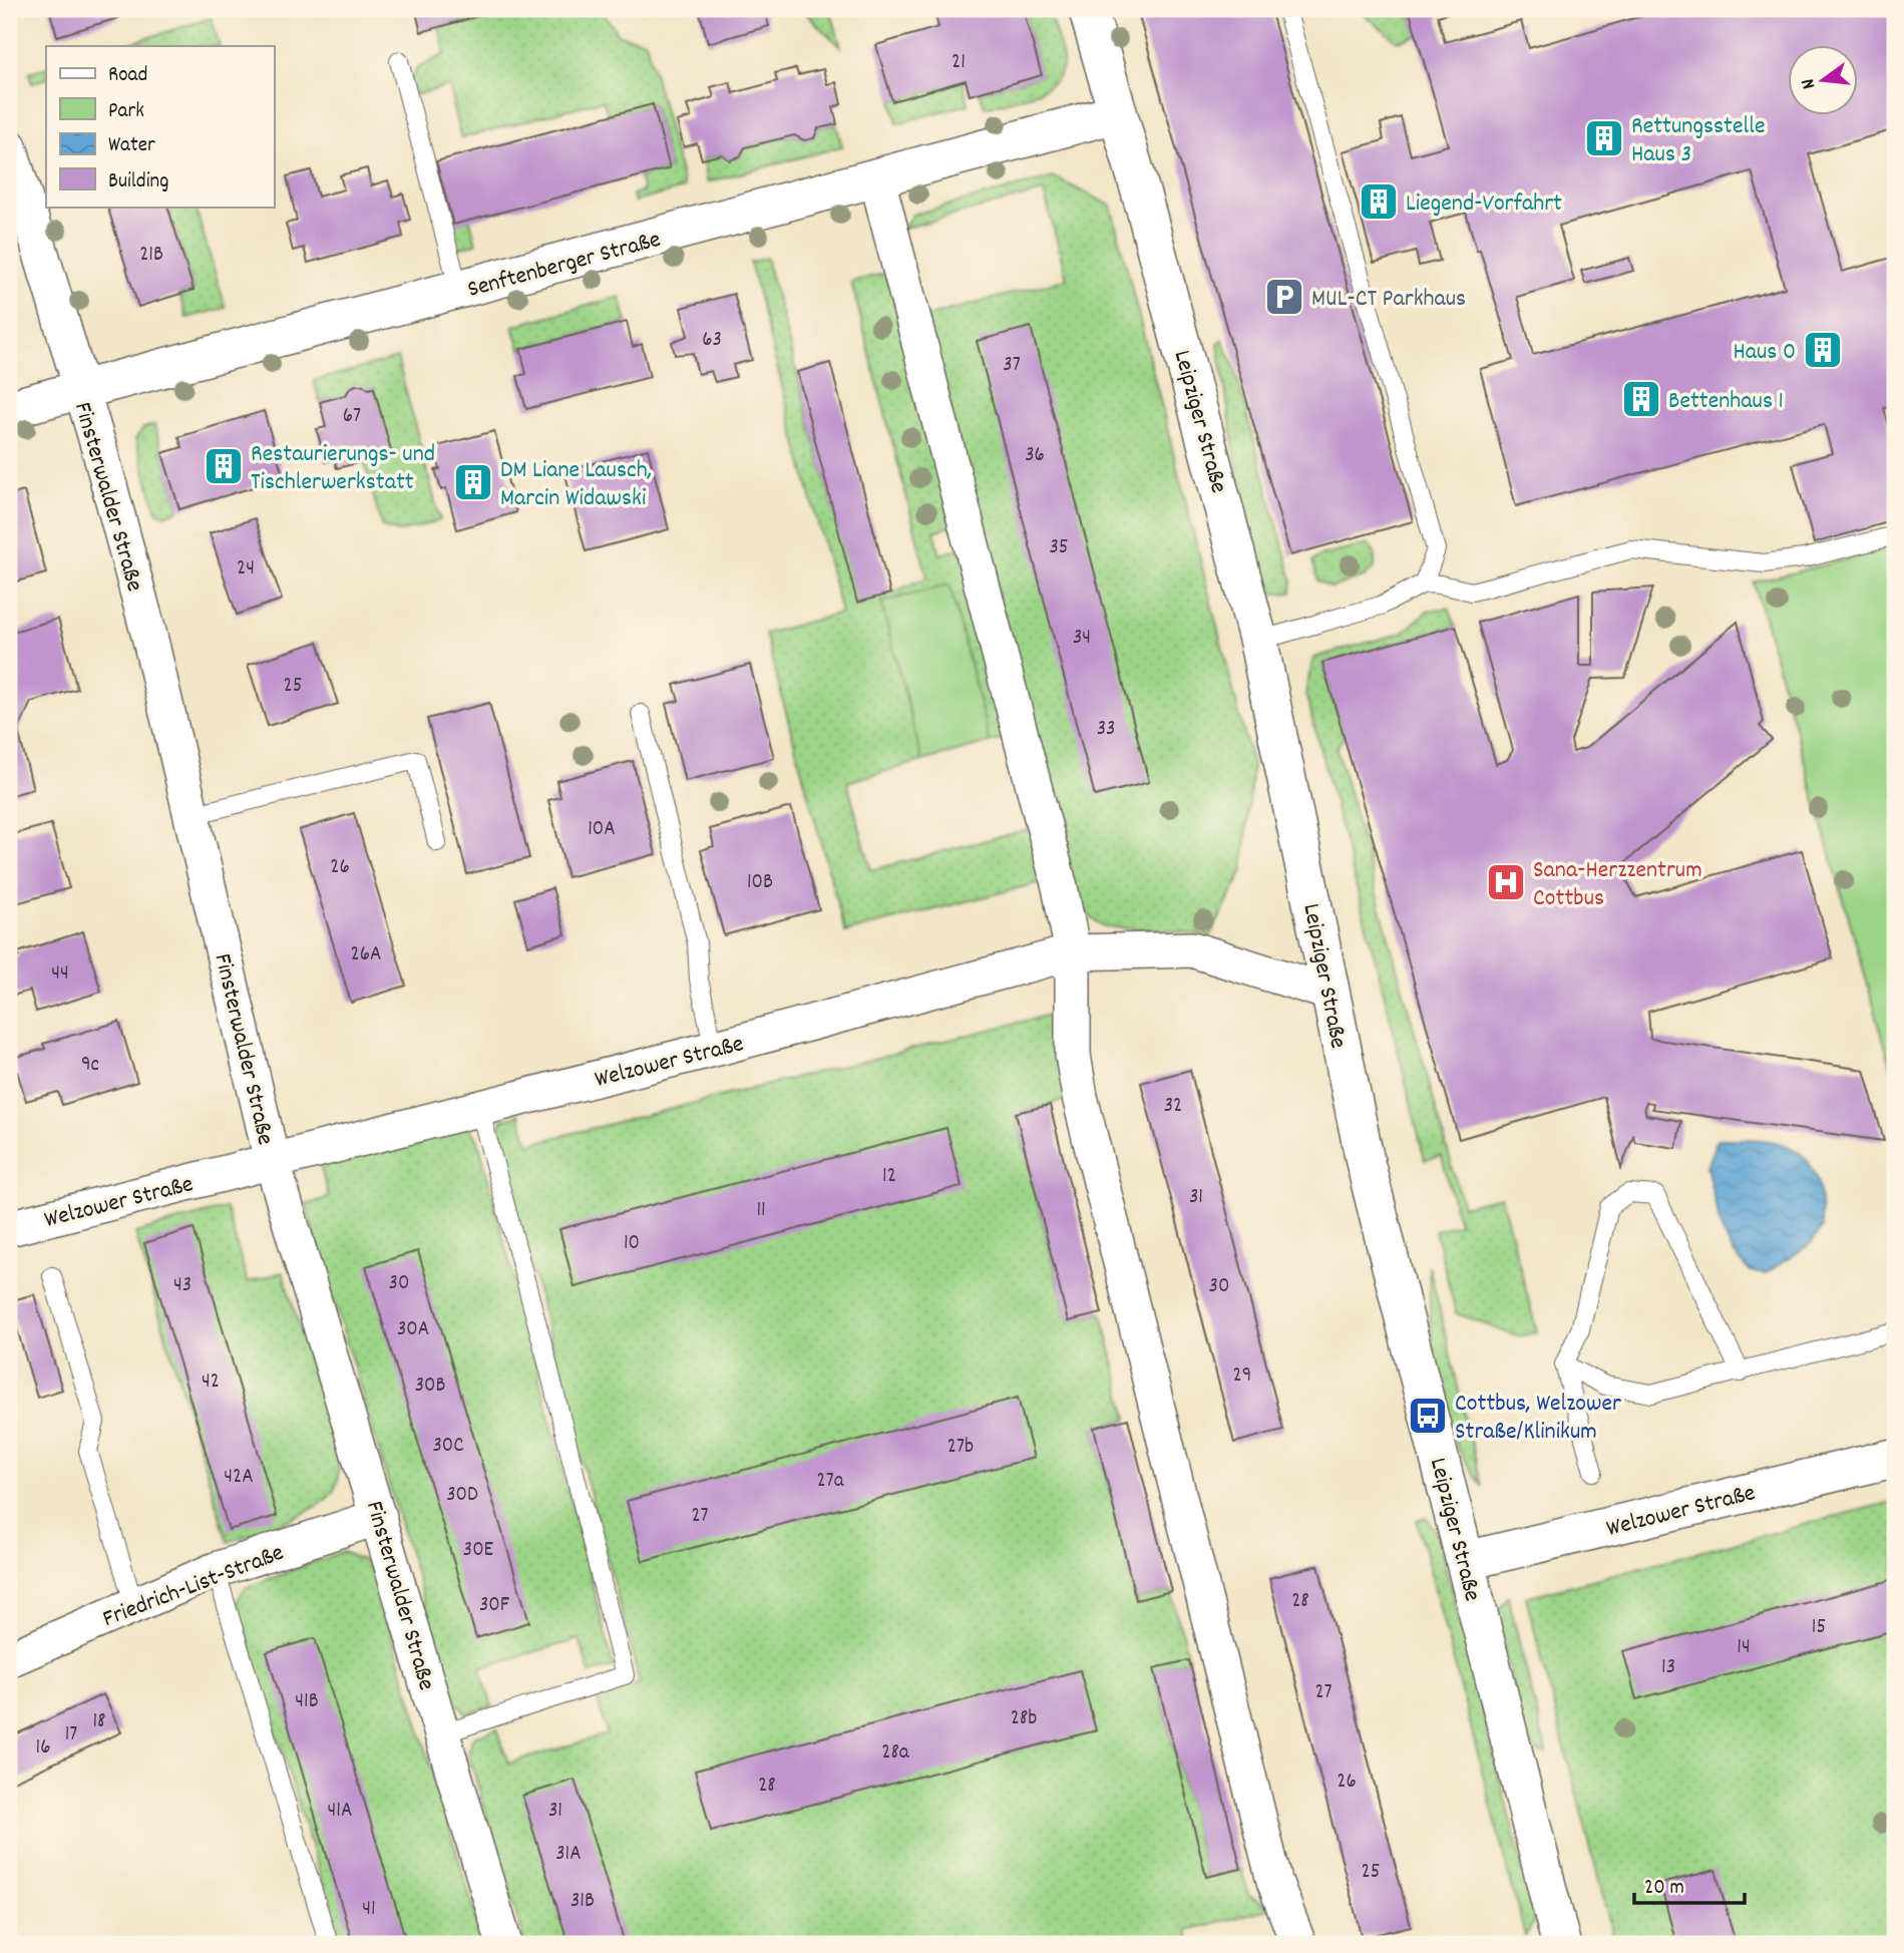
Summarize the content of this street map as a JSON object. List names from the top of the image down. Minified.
{"streets":{"street":["Senftenberger Straße","Leipziger Straße","Finsterwalder Straße","Welzower Straße","Friedrich-List-Straße"]},"crossings":[["Senftenberger Straße","Leipziger Straße"],["Senftenberger Straße","Finsterwalder Straße"],["Leipziger Straße","Welzower Straße"],["Finsterwalder Straße","Welzower Straße"],["Finsterwalder Straße","Friedrich-List-Straße"]],"places":{"building":["Rettungsstelle Haus 3","Liegend-Vorfahrt","Haus 0","Bettenhaus 1","Restaurierungs- und Tischlerwerkstatt","DM Liane Lausch, Marcin Widawski"],"parking":["MUL-CT Parkhaus"],"hospital":["Sana-Herzzentrum Cottbus"],"bus stop":["Cottbus, Welzower Straße/Klinikum"]},"house_numbers":["21","21B","63","37","67","36","35","24","34","25","33","10A","26","10B","26A","44","9c","32","12","31","11","10","30","43","30","30A","29","42","30B","30C","27b","42A","27a","30D","27","30E","28","30F","15","14","13","27","41B","28b","18","17","16","28a","26","28","41A","31","31A","25","31B","41"],"legend":["Road","Park","Water","Building"],"scale_bar":"20 m","north":"left"}
